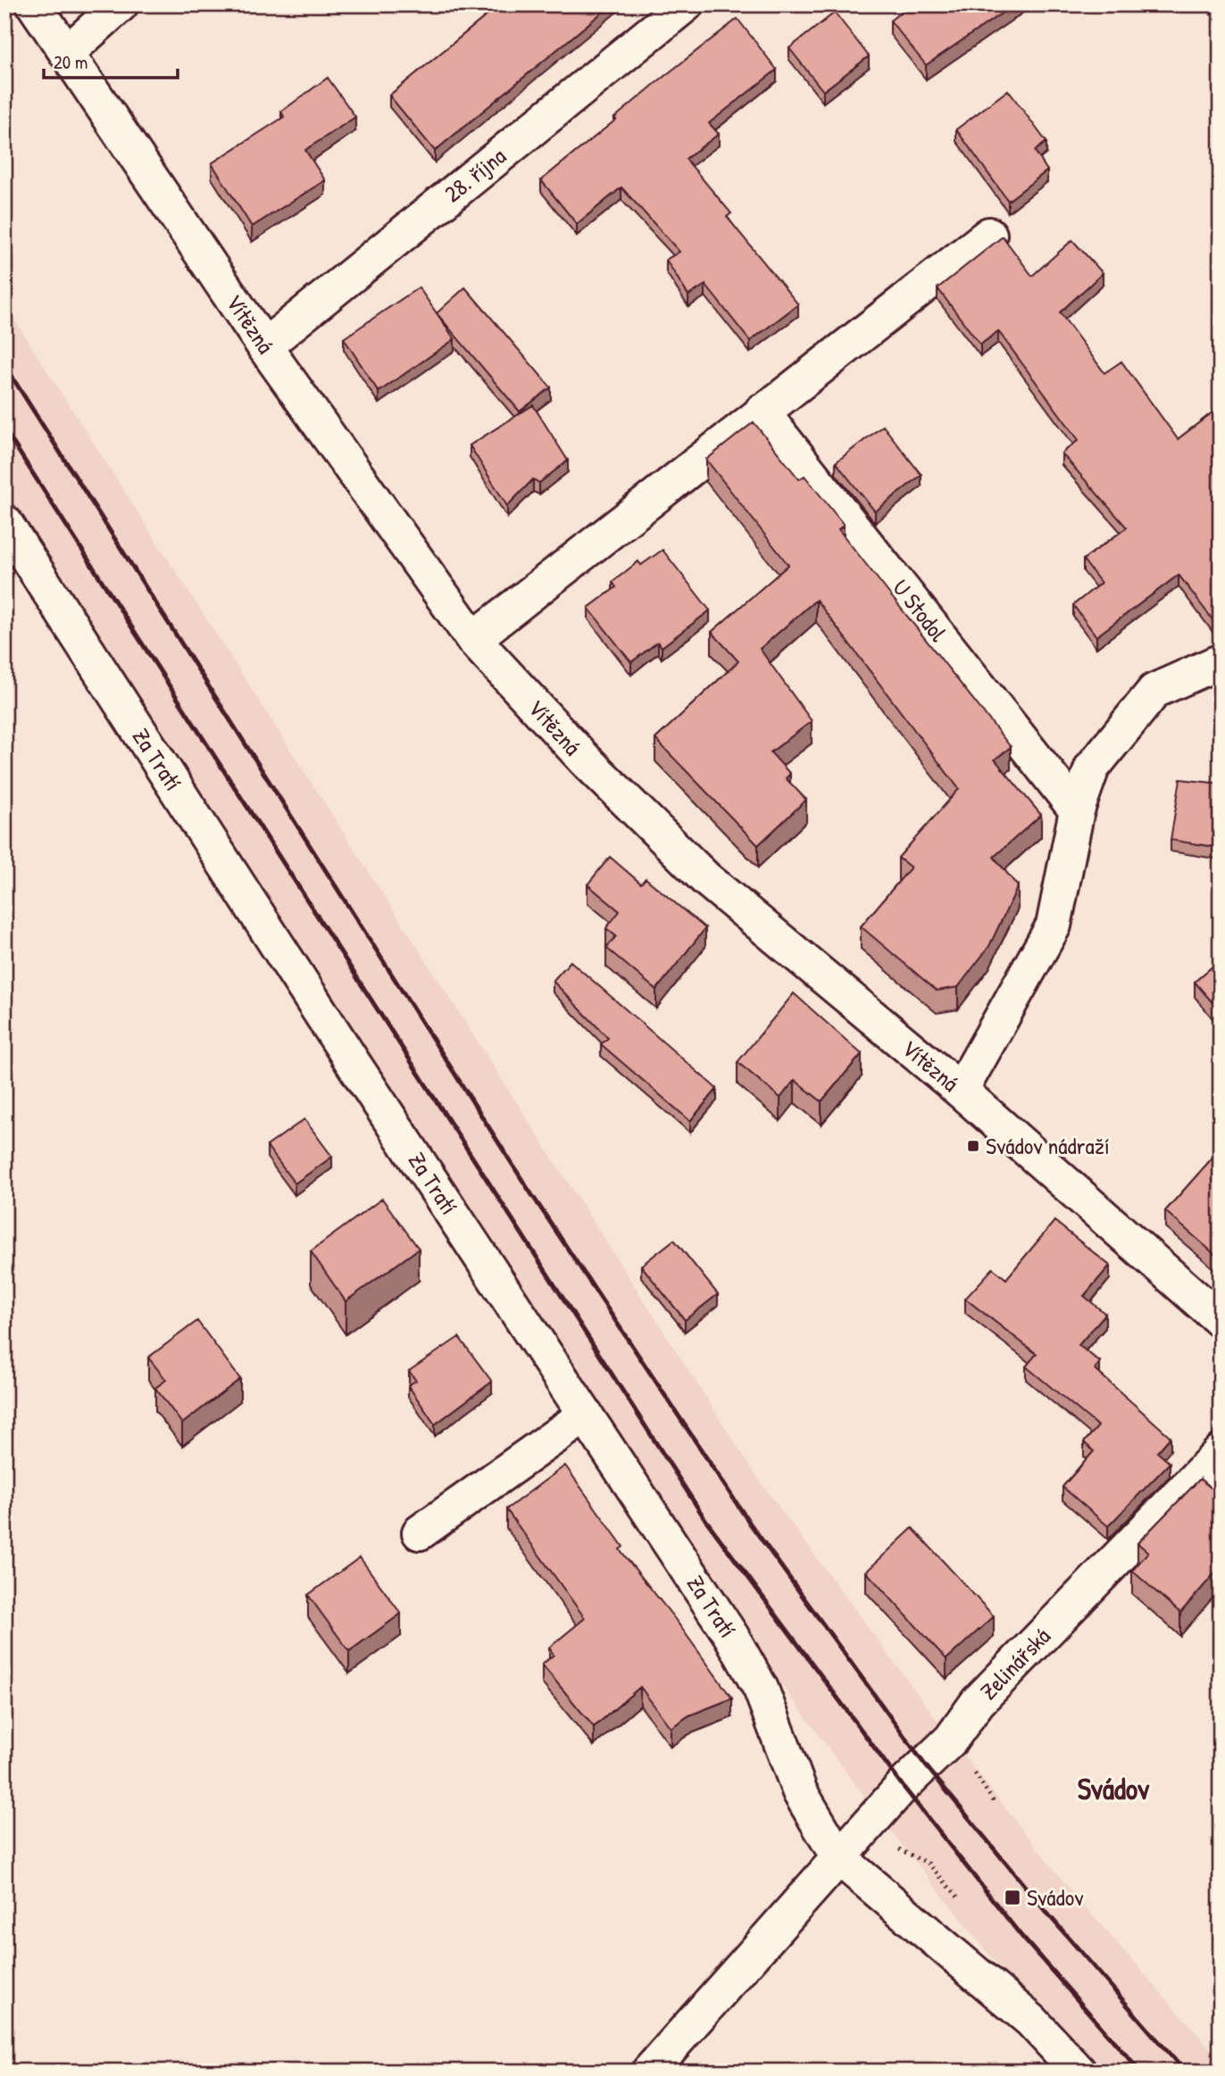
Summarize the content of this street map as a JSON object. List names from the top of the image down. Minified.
{"streets":{"street":["28. října","Vítězná","U Stodol","Za Tratí","Zelinářská"]},"crossings":[["28. října","Vítězná"],["Za Tratí","Zelinářská"]],"districts":["Svádov"],"places":{"transit":["Svádov nádraží","Svádov"]},"scale_bar":"20 m"}
